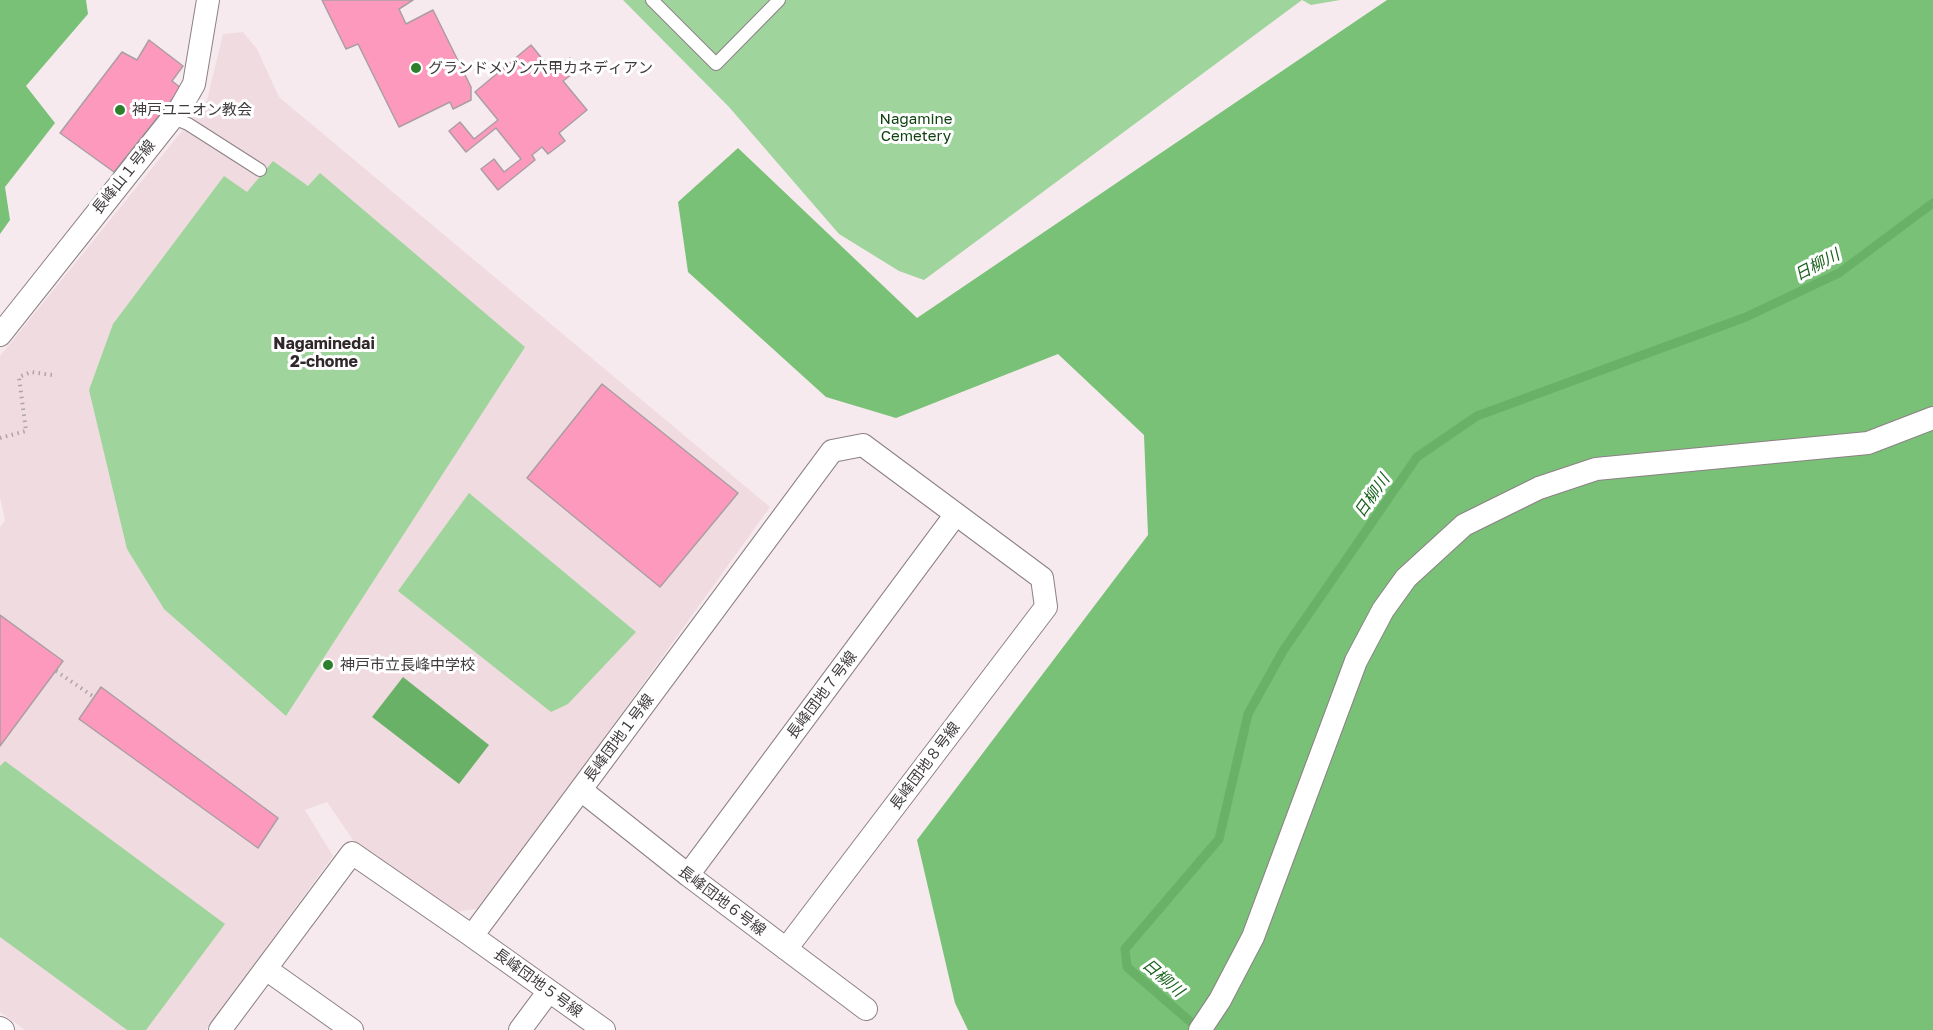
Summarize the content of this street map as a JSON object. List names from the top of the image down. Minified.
{"streets":{"street":["長峰山１号線","長峰団地７号線","長峰団地１号線","長峰団地８号線","長峰団地６号線","長峰団地５号線"]},"crossings":[["長峰団地７号線","長峰団地１号線"],["長峰団地７号線","長峰団地６号線"],["長峰団地１号線","長峰団地８号線"],["長峰団地１号線","長峰団地６号線"],["長峰団地１号線","長峰団地５号線"],["長峰団地８号線","長峰団地６号線"]],"districts":["Nagaminedai 2-chome"],"water":["日柳川"],"parks":["Nagamine Cemetery"],"places":["グランドメゾン六甲カネディアン","神戸ユニオン教会","神戸市立長峰中学校"]}
